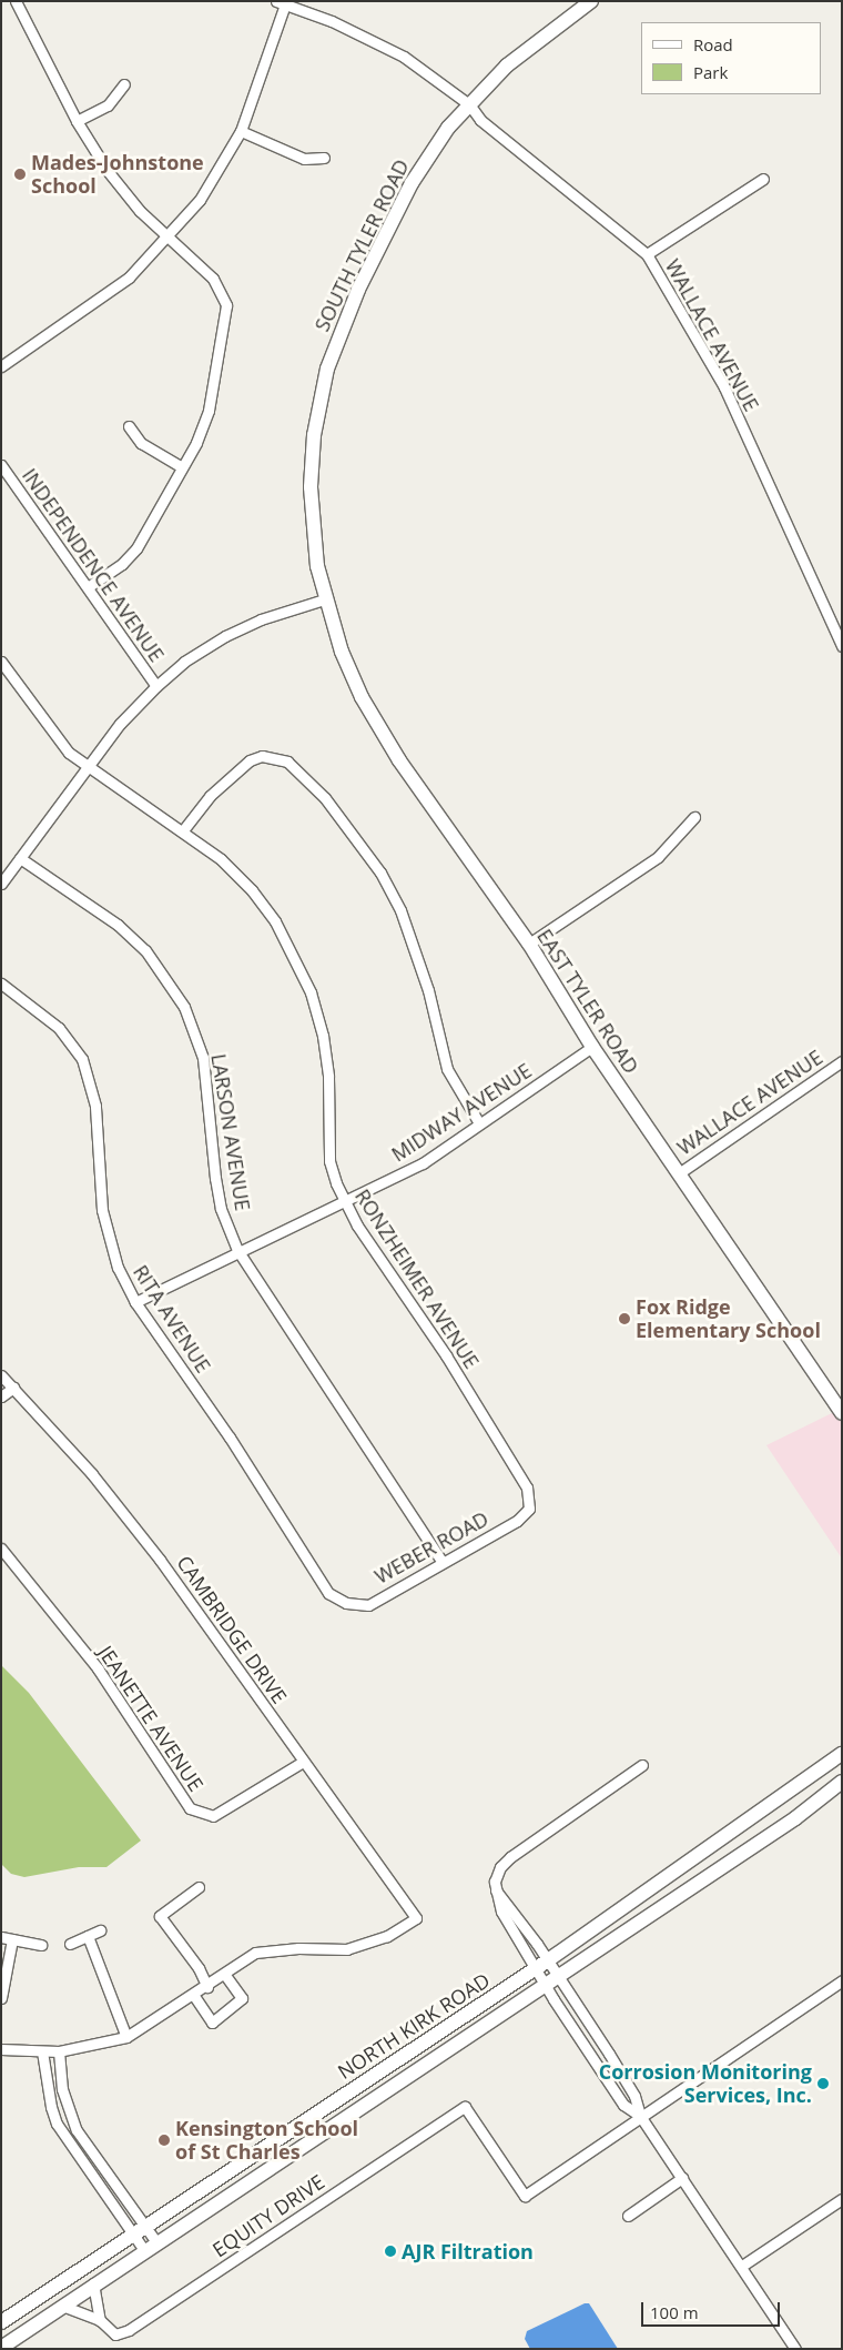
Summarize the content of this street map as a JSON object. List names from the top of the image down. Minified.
{"streets":{"main road":["SOUTH TYLER ROAD","EAST TYLER ROAD","NORTH KIRK ROAD"],"street":["WALLACE AVENUE","INDEPENDENCE AVENUE","MIDWAY AVENUE","LARSON AVENUE","RONZHEIMER AVENUE","RITA AVENUE","WEBER ROAD","CAMBRIDGE DRIVE","JEANETTE AVENUE","EQUITY DRIVE"]},"crossings":[["SOUTH TYLER ROAD","WALLACE AVENUE"],["SOUTH TYLER ROAD","EAST TYLER ROAD"],["WALLACE AVENUE","EAST TYLER ROAD"],["EAST TYLER ROAD","MIDWAY AVENUE"],["MIDWAY AVENUE","LARSON AVENUE"],["MIDWAY AVENUE","RONZHEIMER AVENUE"],["MIDWAY AVENUE","RITA AVENUE"],["LARSON AVENUE","WEBER ROAD"],["RONZHEIMER AVENUE","WEBER ROAD"],["RITA AVENUE","WEBER ROAD"],["CAMBRIDGE DRIVE","JEANETTE AVENUE"],["NORTH KIRK ROAD","EQUITY DRIVE"]],"places":["Mades-Johnstone School","Fox Ridge Elementary School","Corrosion Monitoring Services, Inc.","Kensington School of St Charles","AJR Filtration"],"legend":["Road","Park"],"scale_bar":"100 m"}
